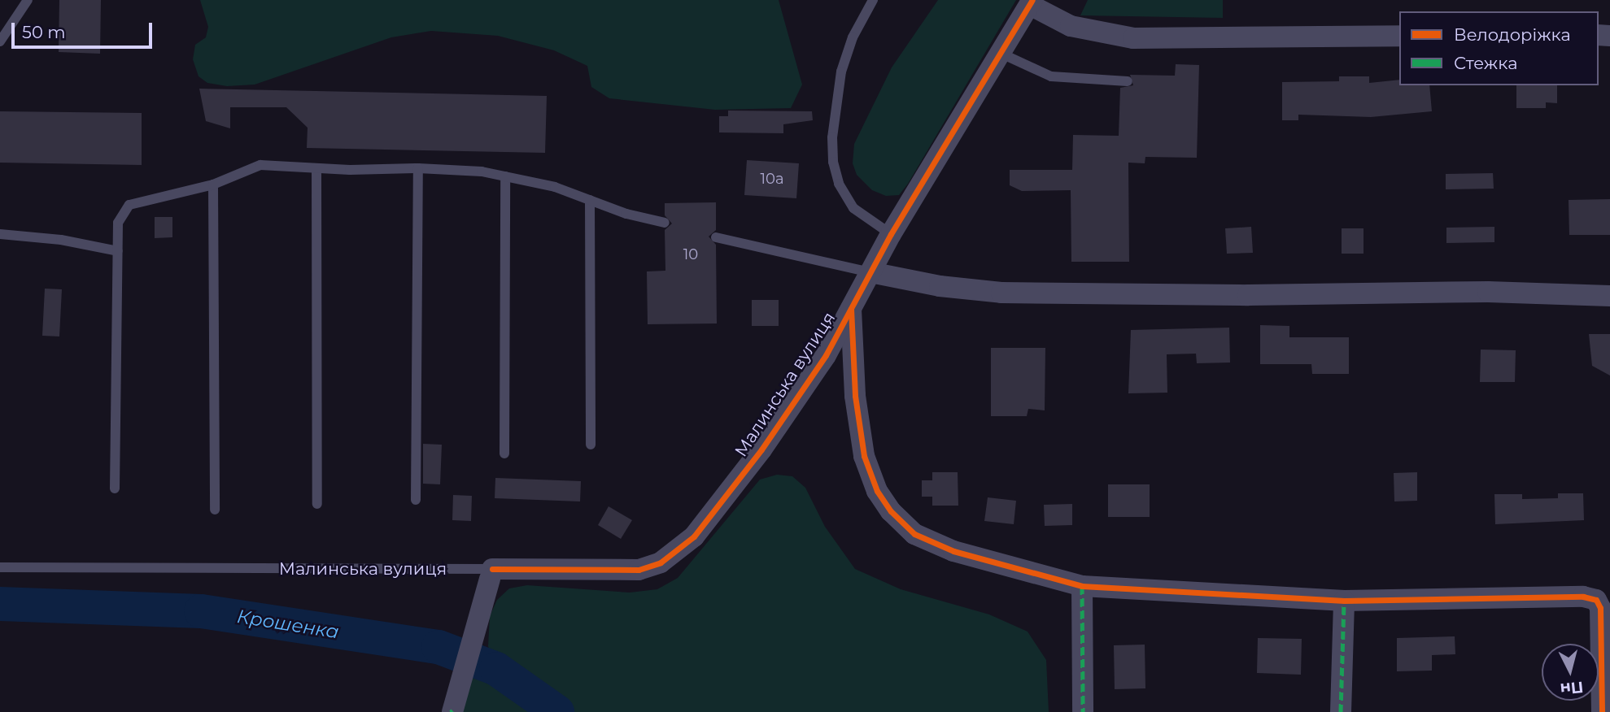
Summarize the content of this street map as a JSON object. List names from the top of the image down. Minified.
{"streets":{"street":["Малинська вулиця"]},"water":["Крошенка"],"house_numbers":["10а","10"],"legend":["Велодоріжка","Стежка"],"scale_bar":"50 m","north":"bottom"}
